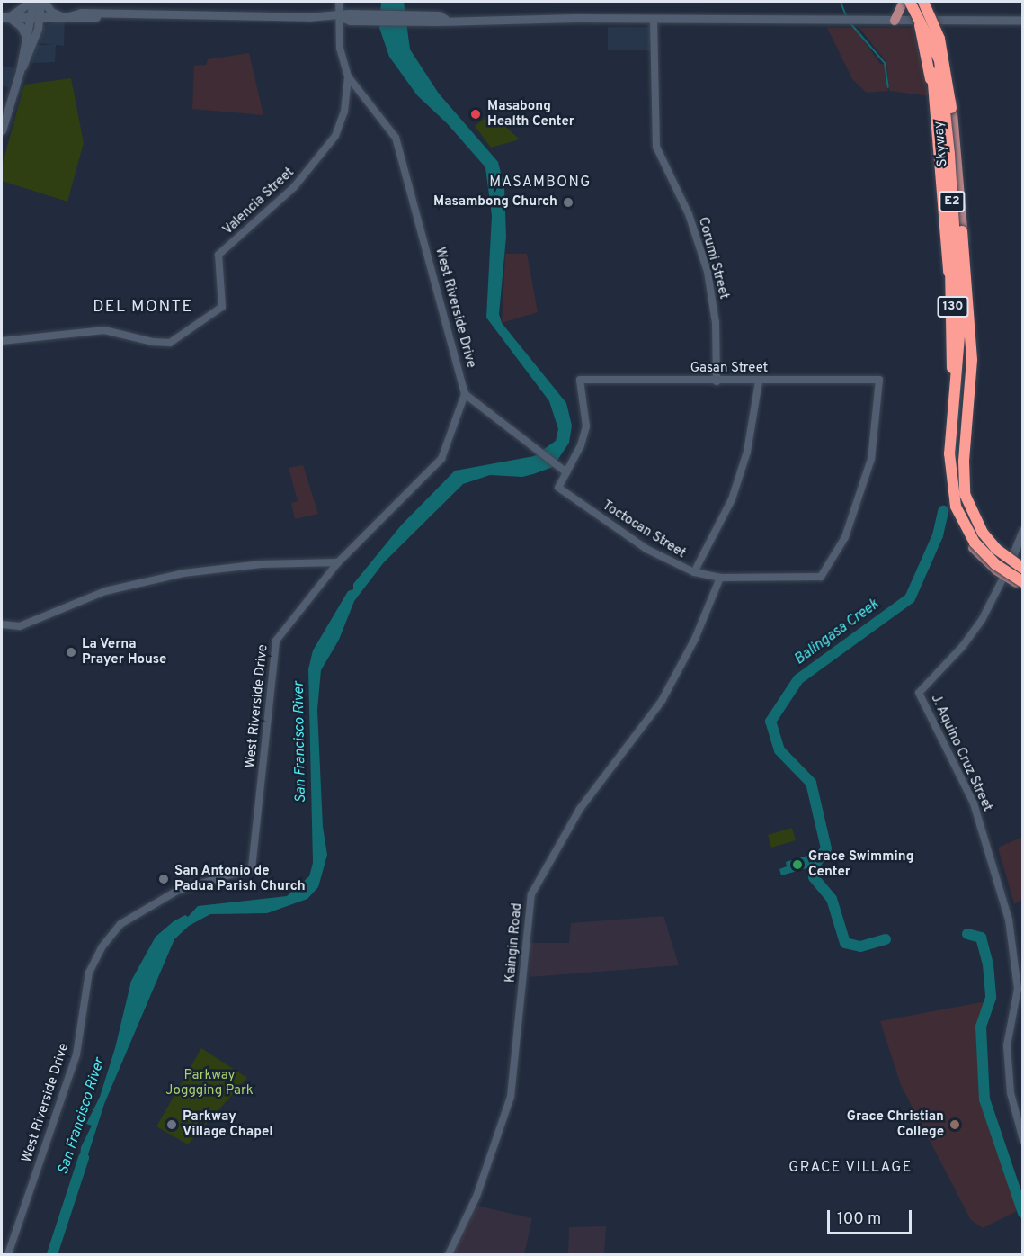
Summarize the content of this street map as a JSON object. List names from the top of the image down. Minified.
{"streets":{"highway":["Skyway","E2"],"main road":["130"],"street":["Valencia Street","Corumi Street","West Riverside Drive","Gasan Street","Toctocan Street","J. Aquino Cruz Street","Kaingin Road"]},"crossings":[["Skyway","130"],["Valencia Street","West Riverside Drive"],["Corumi Street","Gasan Street"],["130","J. Aquino Cruz Street"],["Gasan Street","Toctocan Street"],["Toctocan Street","Kaingin Road"]],"districts":["MASAMBONG","DEL MONTE","GRACE VILLAGE"],"water":["Balingasa Creek","San Francisco River"],"parks":["Parkway Joggging Park"],"places":["Masabong Health Center","Masambong Church","La Verna Prayer House","Grace Swimming Center","San Antonio de Padua Parish Church","Parkway Village Chapel","Grace Christian College"],"scale_bar":"100 m"}
